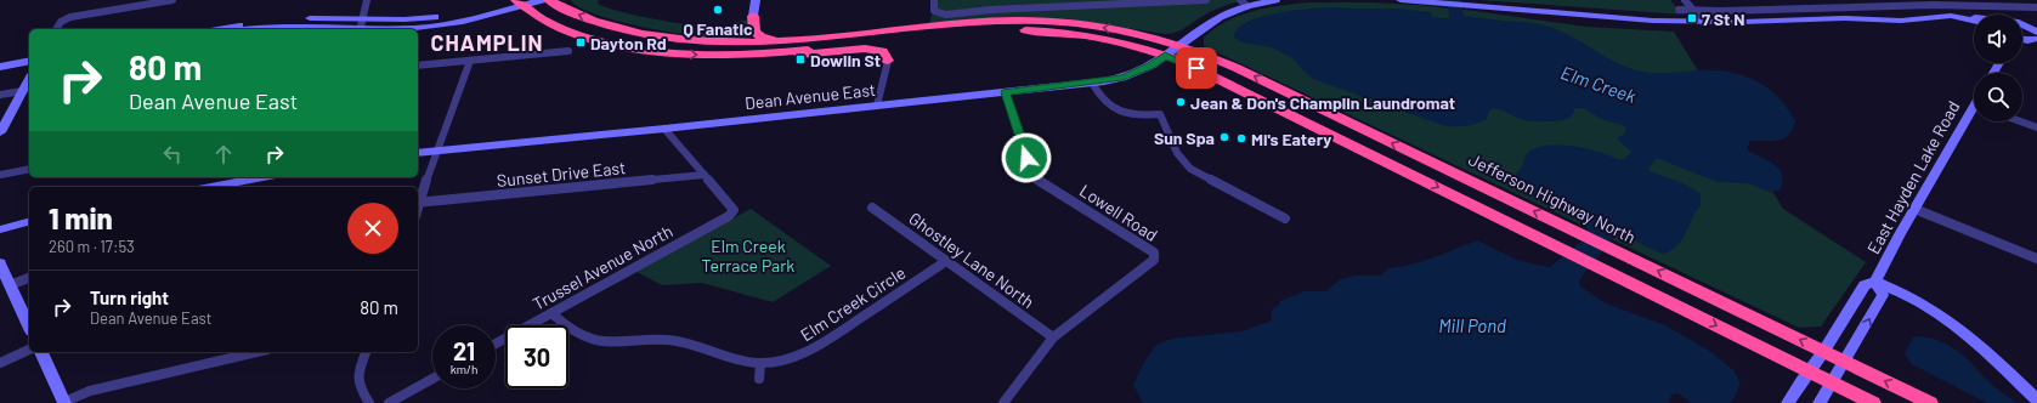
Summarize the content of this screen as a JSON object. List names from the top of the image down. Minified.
{"streets":{"highway":["Jefferson Highway North"],"street":["Dean Avenue East","Sunset Drive East","East Hayden Lake Road","Lowell Road","Ghostley Lane North","Trussel Avenue North","Elm Creek Circle"]},"crossings":[["Dean Avenue East","Jefferson Highway North"],["Dean Avenue East","Lowell Road"],["Sunset Drive East","Trussel Avenue North"],["East Hayden Lake Road","Jefferson Highway North"],["Lowell Road","Ghostley Lane North"],["Ghostley Lane North","Elm Creek Circle"],["Trussel Avenue North","Elm Creek Circle"]],"districts":["CHAMPLIN"],"water":["Elm Creek","Mill Pond"],"parks":["Elm Creek Terrace Park"],"places":{"other":["Q Fanatic","Jean & Don's Champlin Laundromat","Sun Spa","Mi's Eatery"],"transit":["7 St N","Dayton Rd","Dowlin St"]},"page":{"turn":["80 m","Dean Avenue East"],"heading":["1 min","260 m · 17:53"],"list":[{"name":"Turn right","note":"Dean Avenue East","value":"80 m"}],"speed":"21 km/h","limit":"30"}}
